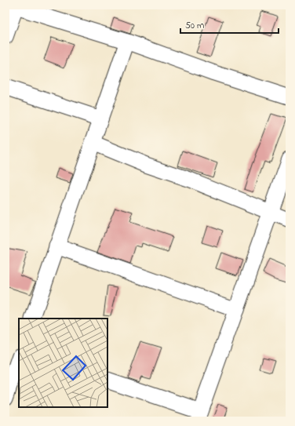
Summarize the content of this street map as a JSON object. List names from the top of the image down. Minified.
{"scale_bar":"50 m"}
